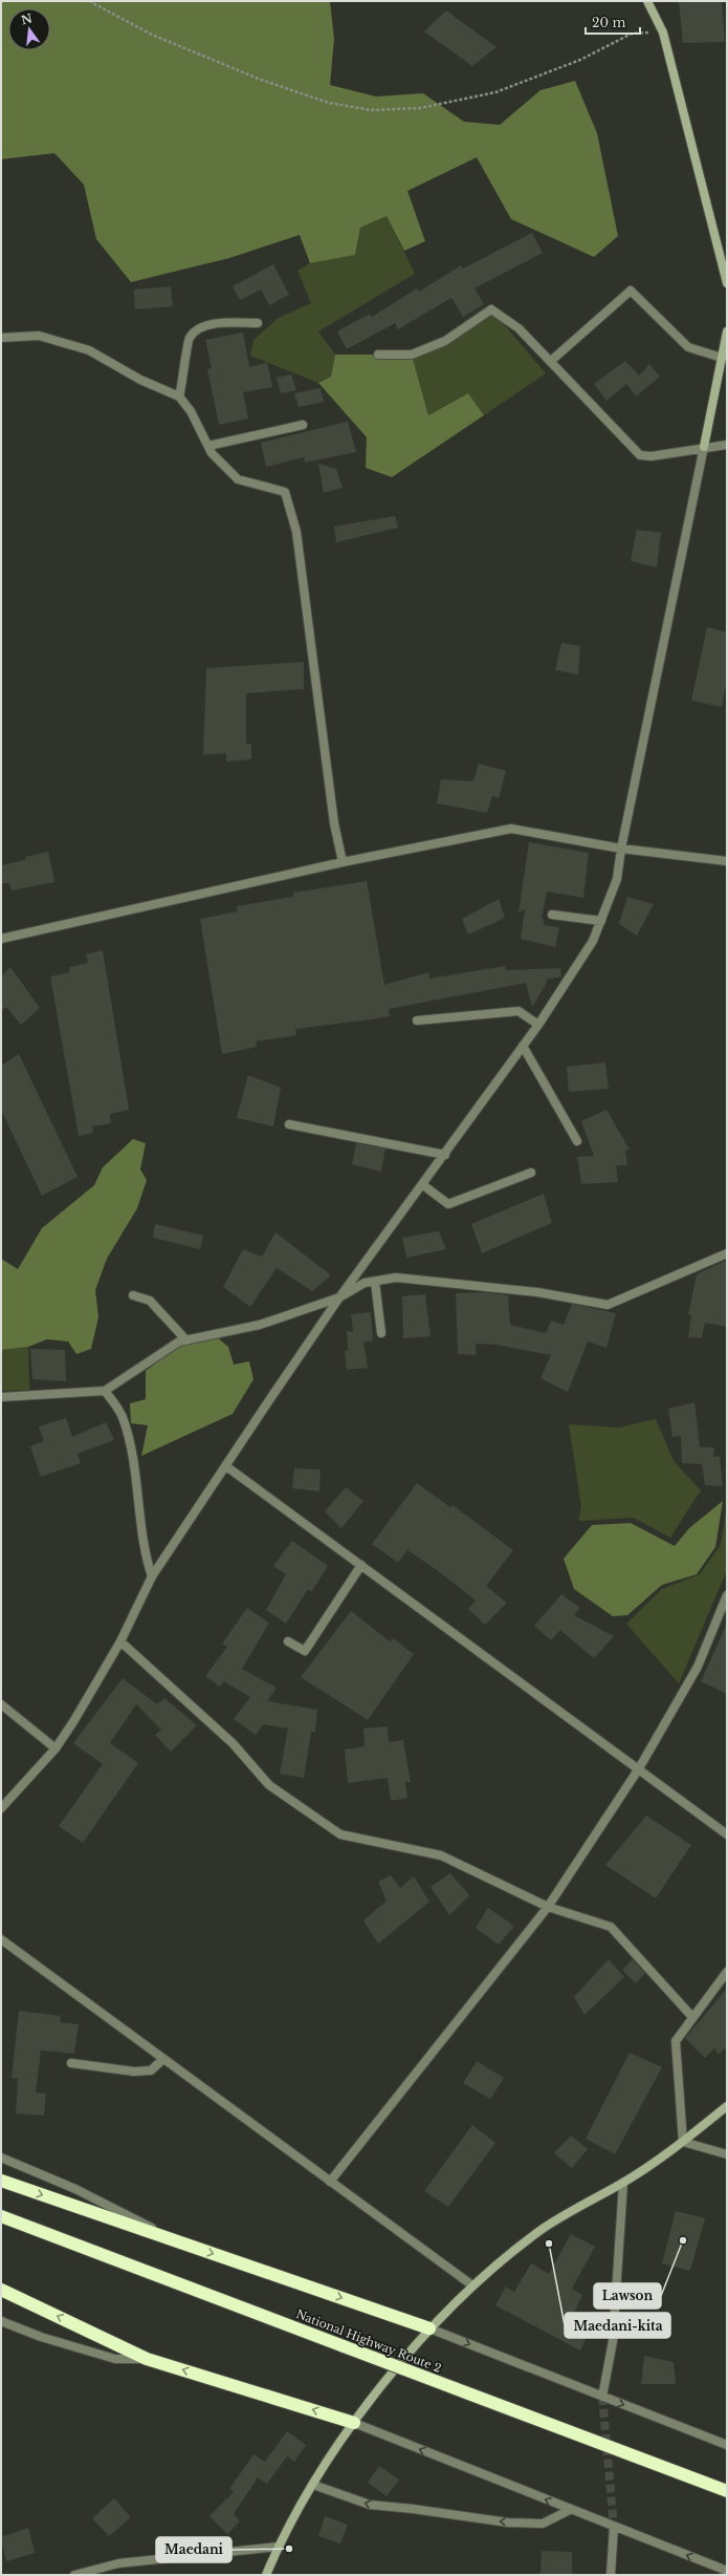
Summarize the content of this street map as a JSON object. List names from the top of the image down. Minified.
{"streets":{"highway":["National Highway Route 2"]},"places":["Lawson","Maedani-kita","Maedani"],"scale_bar":"20 m","north":"top"}
